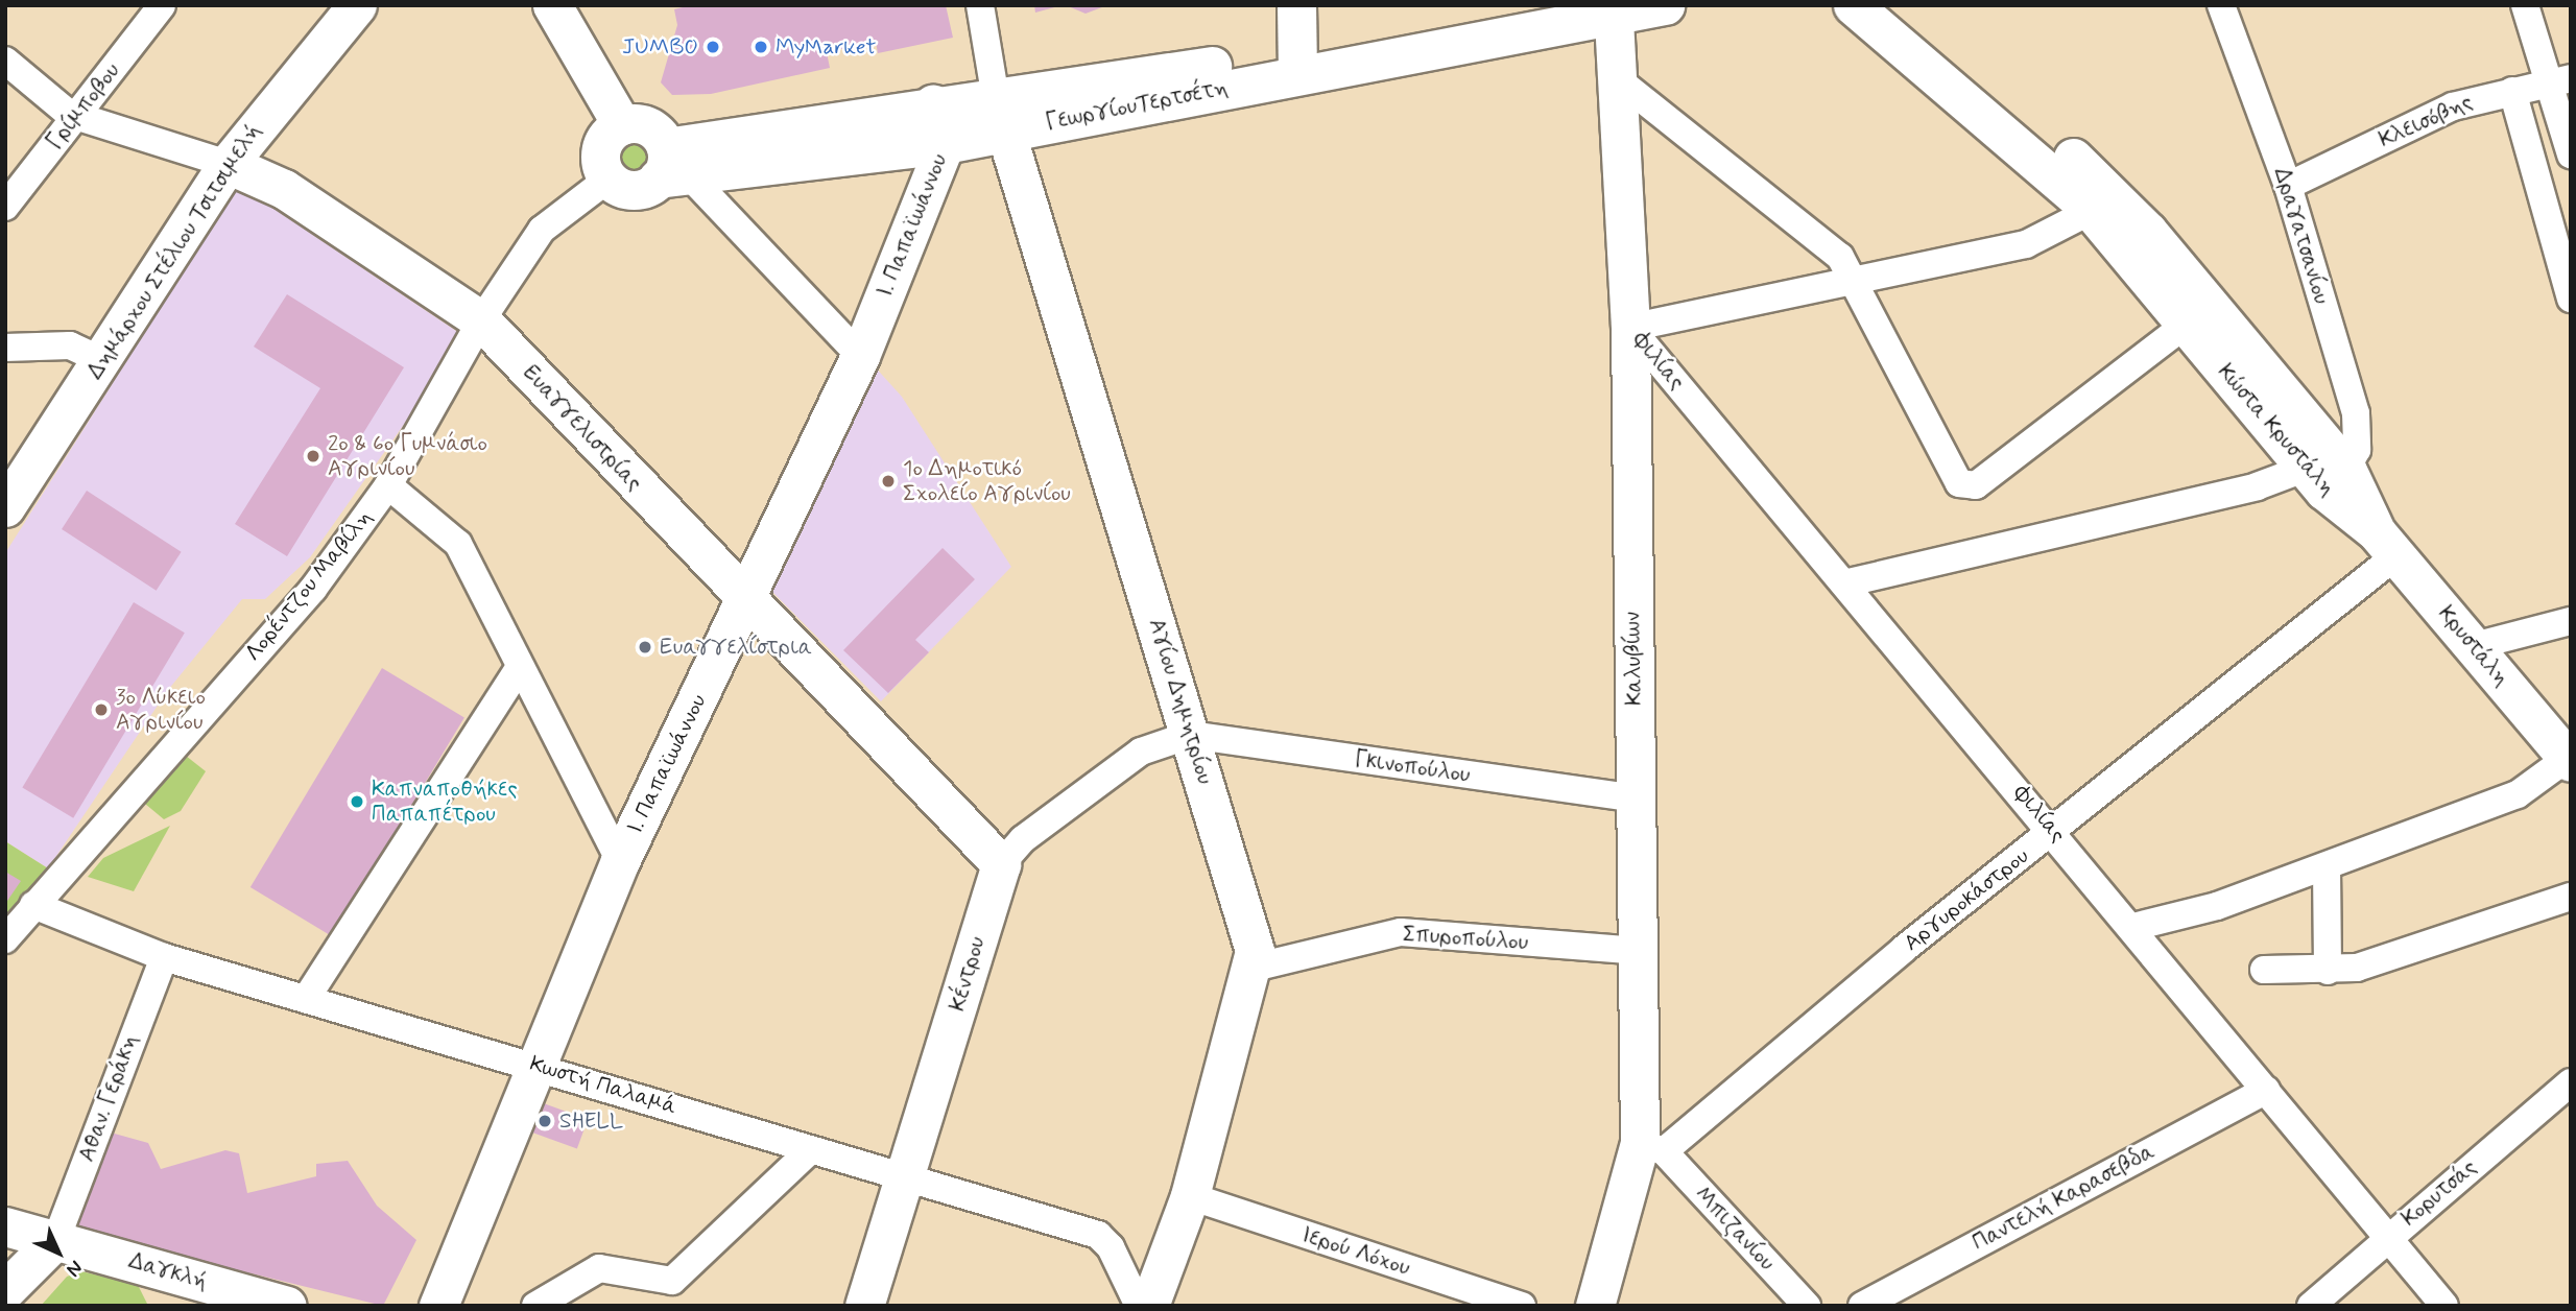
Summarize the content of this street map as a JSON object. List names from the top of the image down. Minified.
{"streets":{"street":["ΓεωργίουΤερτσέτη","Γρίμποβου","Κλεισόβης","Ι. Παπαϊωάννου","Δραγατσανίου","Δημάρχου Στέλιου Τσιτσιμελή","Φιλίας","Ευαγγελιστρίας","Κώστα Κρυστάλη","Λορέντζου Μαβίλη","Κρυστάλη","Καλυβίων","Αγίου Δημητρίου","Γκινοπούλου","Αργυροκάστρου","Σπυροπούλου","Κέντρου","Κωστή Παλαμά","Αθαν. Γεράκη","Κορυτσάς","Παντελή Καρασεβδα","Μπιζανίου","Ιερού Λόχου","Δαγκλή"]},"crossings":[["ΓεωργίουΤερτσέτη","Ι. Παπαϊωάννου"],["ΓεωργίουΤερτσέτη","Λορέντζου Μαβίλη"],["ΓεωργίουΤερτσέτη","Καλυβίων"],["ΓεωργίουΤερτσέτη","Αγίου Δημητρίου"],["Γρίμποβου","Ευαγγελιστρίας"],["Κλεισόβης","Δραγατσανίου"],["Ι. Παπαϊωάννου","Ευαγγελιστρίας"],["Ι. Παπαϊωάννου","Κωστή Παλαμά"],["Δραγατσανίου","Κώστα Κρυστάλη"],["Δημάρχου Στέλιου Τσιτσιμελή","Ευαγγελιστρίας"],["Φιλίας","Καλυβίων"],["Φιλίας","Αργυροκάστρου"],["Φιλίας","Κορυτσάς"],["Φιλίας","Παντελή Καρασεβδα"],["Ευαγγελιστρίας","Λορέντζου Μαβίλη"],["Ευαγγελιστρίας","Κέντρου"],["Κώστα Κρυστάλη","Κρυστάλη"],["Κώστα Κρυστάλη","Αργυροκάστρου"],["Λορέντζου Μαβίλη","Κωστή Παλαμά"],["Κρυστάλη","Αργυροκάστρου"],["Καλυβίων","Γκινοπούλου"],["Καλυβίων","Αργυροκάστρου"],["Καλυβίων","Σπυροπούλου"],["Καλυβίων","Μπιζανίου"],["Αγίου Δημητρίου","Γκινοπούλου"],["Αγίου Δημητρίου","Σπυροπούλου"],["Αγίου Δημητρίου","Κέντρου"],["Αγίου Δημητρίου","Ιερού Λόχου"],["Γκινοπούλου","Κέντρου"],["Αργυροκάστρου","Μπιζανίου"],["Κέντρου","Κωστή Παλαμά"],["Κωστή Παλαμά","Αθαν. Γεράκη"],["Αθαν. Γεράκη","Δαγκλή"]],"places":["JUMBO","MyMarket","2ο & 6ο Γυμνάσιο Αγρινίου","1ο Δημοτικό Σχολείο Αγρινίου","Ευαγγελίστρια","3ο Λύκειο Αγρινίου","Καπναποθήκες Παπαπέτρου","SHELL"],"north":"bottom right"}
